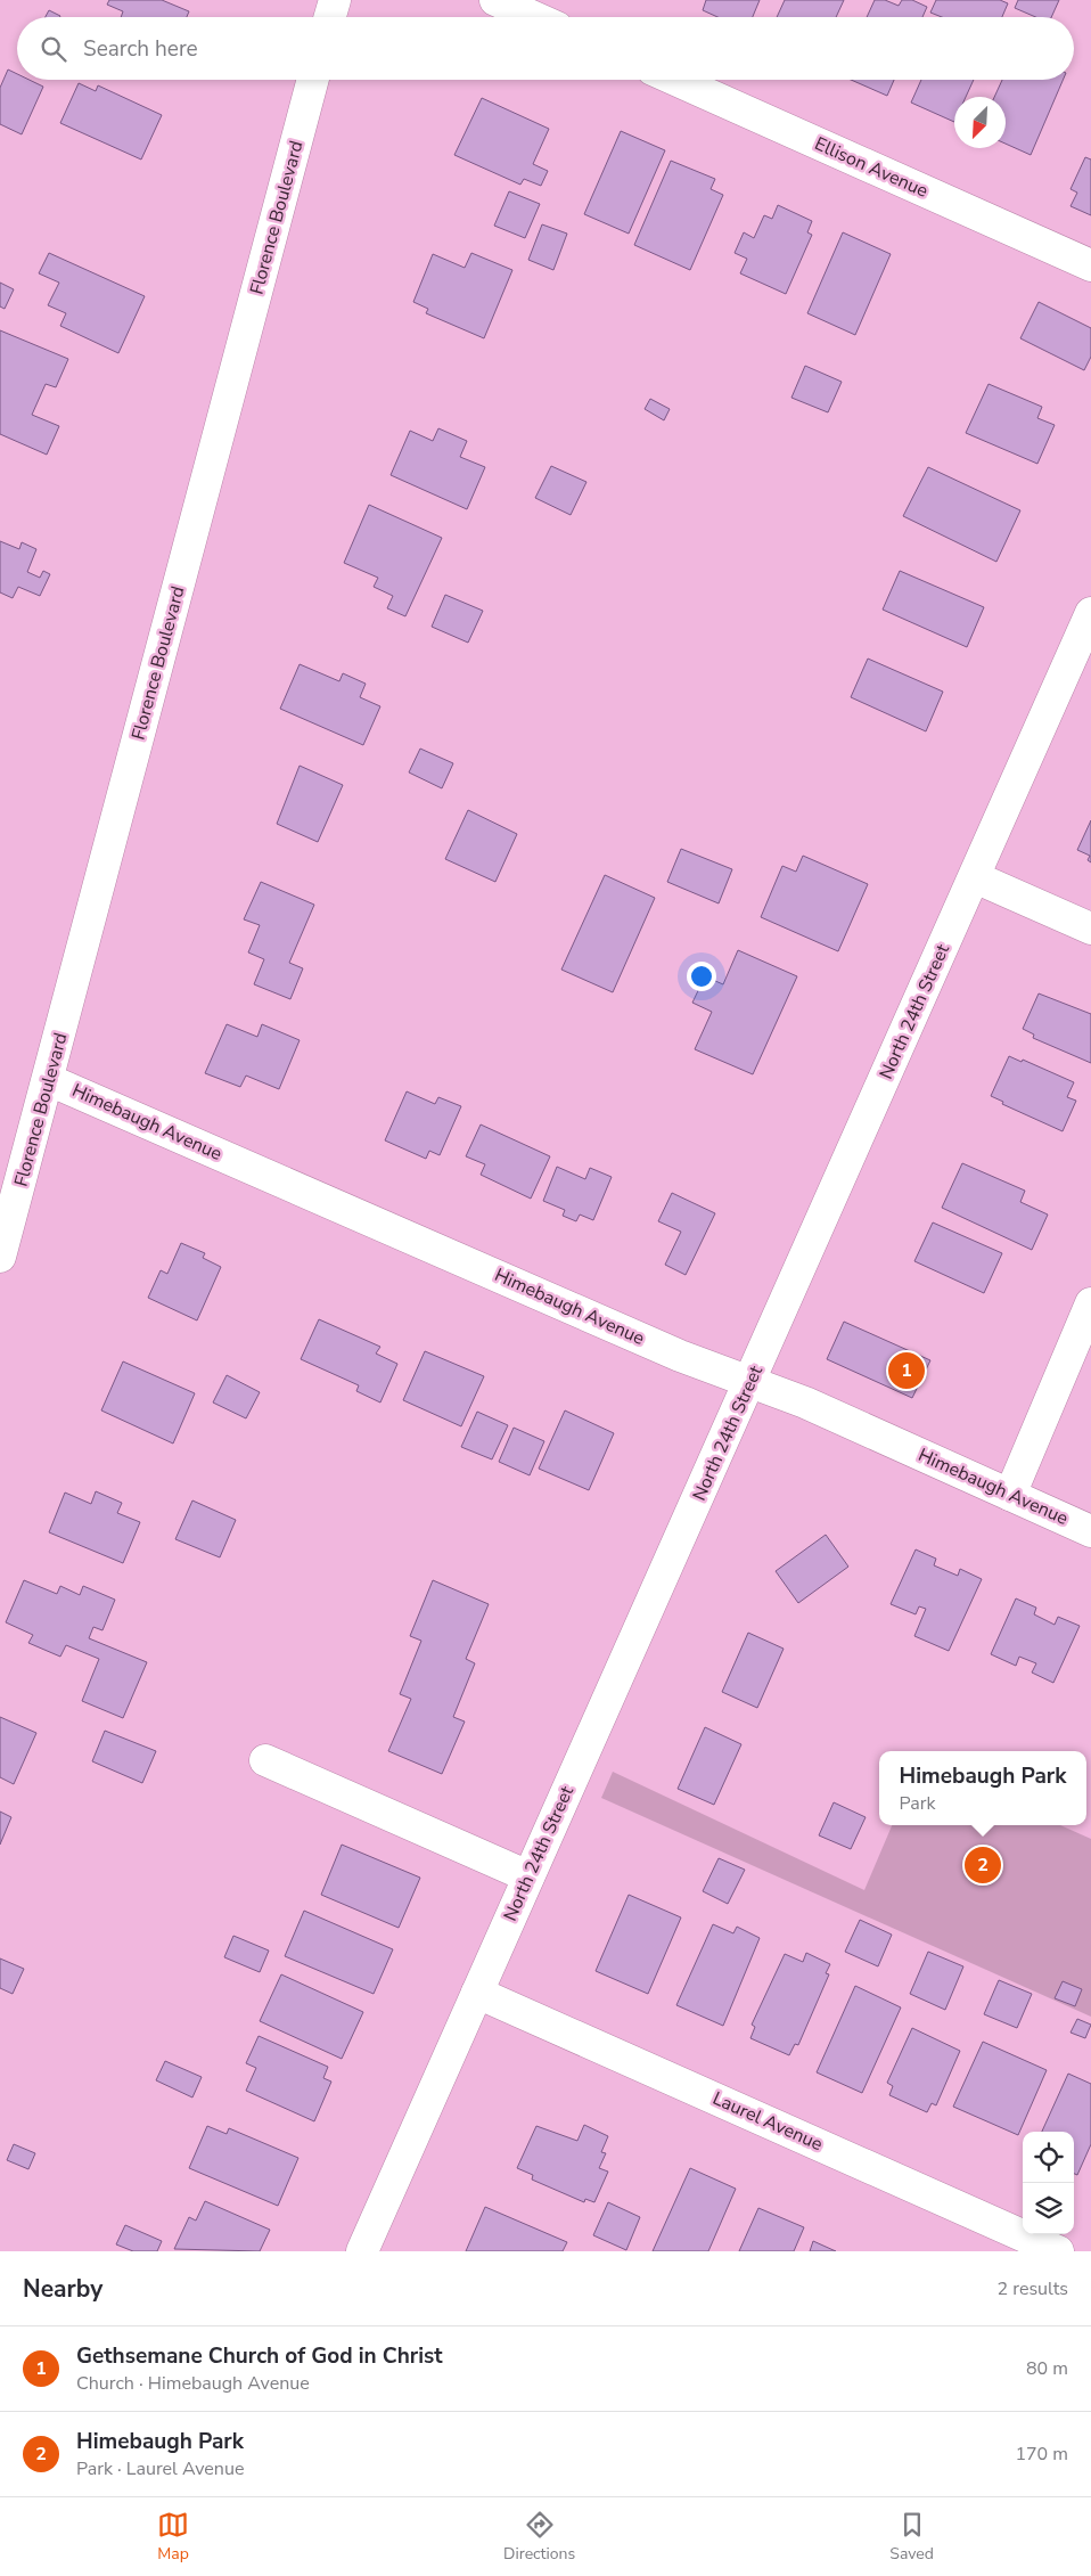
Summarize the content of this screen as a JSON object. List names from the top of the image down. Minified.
{"streets":{"street":["Ellison Avenue","Florence Boulevard","North 24th Street","Himebaugh Avenue","Laurel Avenue"]},"crossings":[["Florence Boulevard","Himebaugh Avenue"],["North 24th Street","Himebaugh Avenue"],["North 24th Street","Laurel Avenue"]],"north":"bottom left","page":{"search":"Search here","pins":["1","2"],"popup":["Himebaugh Park","Park"],"heading":["Nearby","2 results"],"list":[{"mark":"1","name":"Gethsemane Church of God in Christ","note":"Church · Himebaugh Avenue","value":"80 m"},{"mark":"2","name":"Himebaugh Park","note":"Park · Laurel Avenue","value":"170 m"}],"nav":["Map","Directions","Saved"]}}
